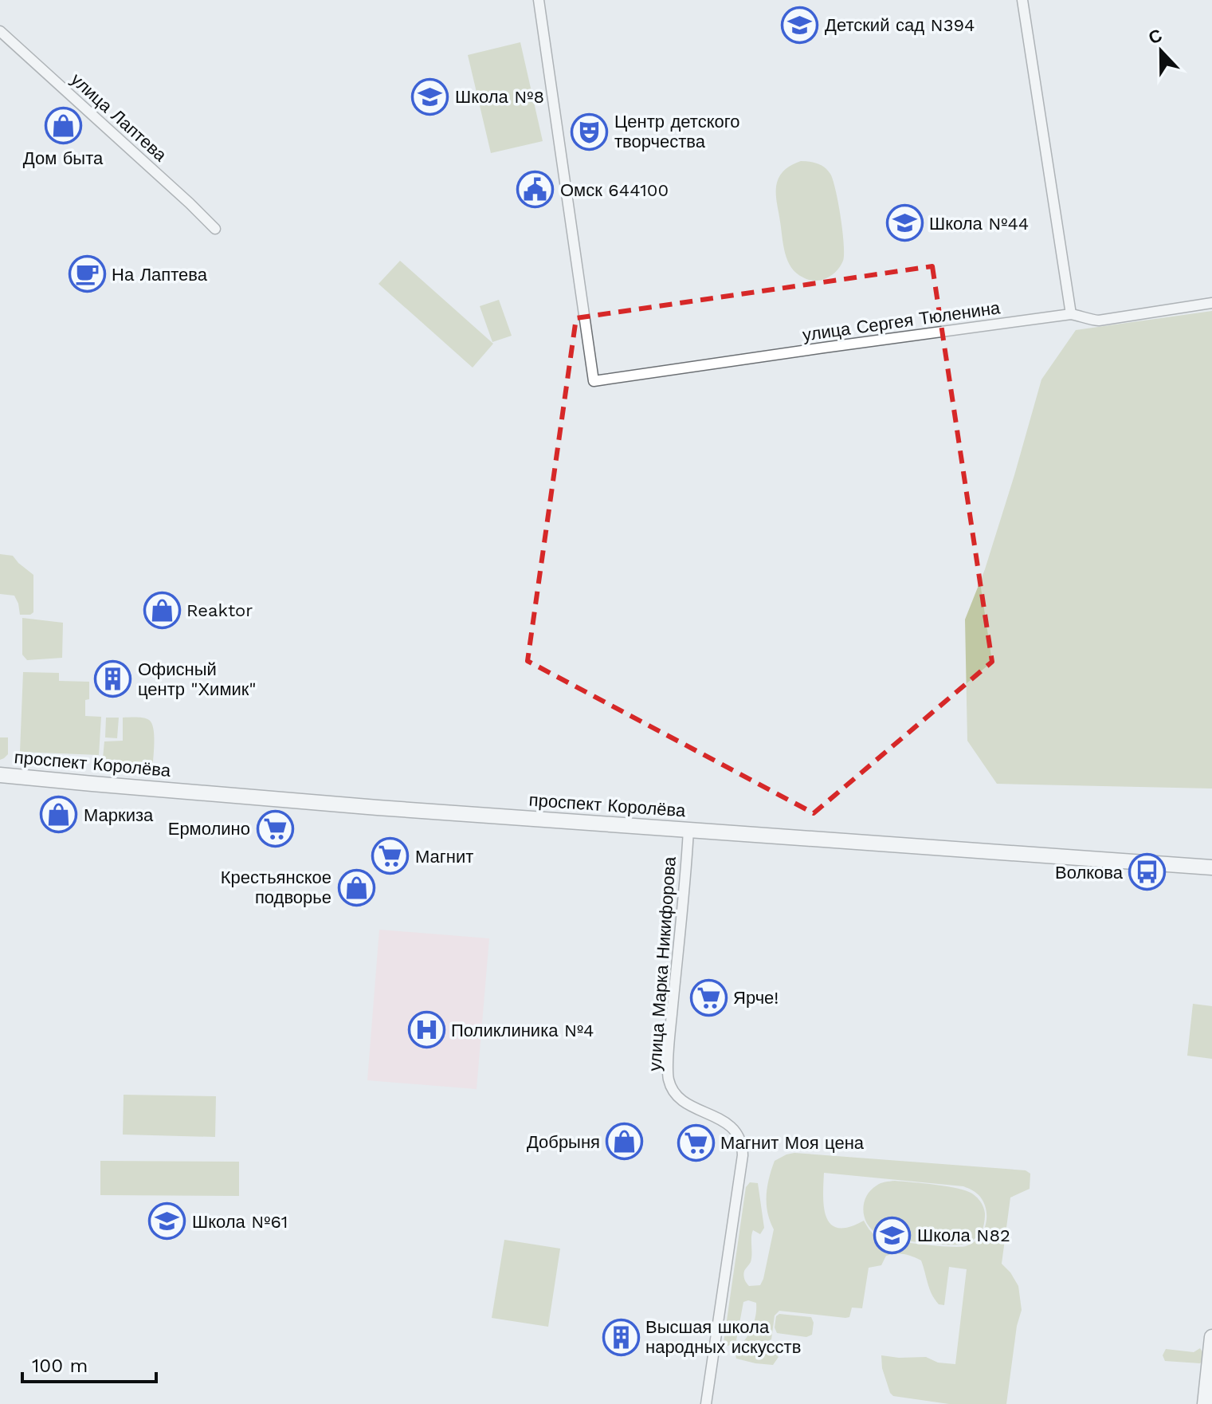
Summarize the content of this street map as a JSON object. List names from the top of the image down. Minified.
{"streets":{"main road":["проспект Королёва"],"street":["улица Лаптева","улица Сергея Тюленина","улица Марка Никифорова"]},"crossings":[["проспект Королёва","улица Марка Никифорова"]],"places":{"school or university":["Детский сад N394","Школа №8","Школа №44","Школа №61","Школа N82"],"shop":["Дом быта","Reaktor","Маркиза","Крестьянское подворье","Добрыня"],"theatre":["Центр детского творчества"],"public building":["Омск 644100"],"cafe":["На Лаптева"],"building":["Офисный центр \"Химик\"","Высшая школа народных искусств"],"supermarket":["Ермолино","Магнит","Ярче!","Магнит Моя цена"],"bus stop":["Волкова"],"hospital":["Поликлиника №4"]},"scale_bar":"100 m","north":"top"}
